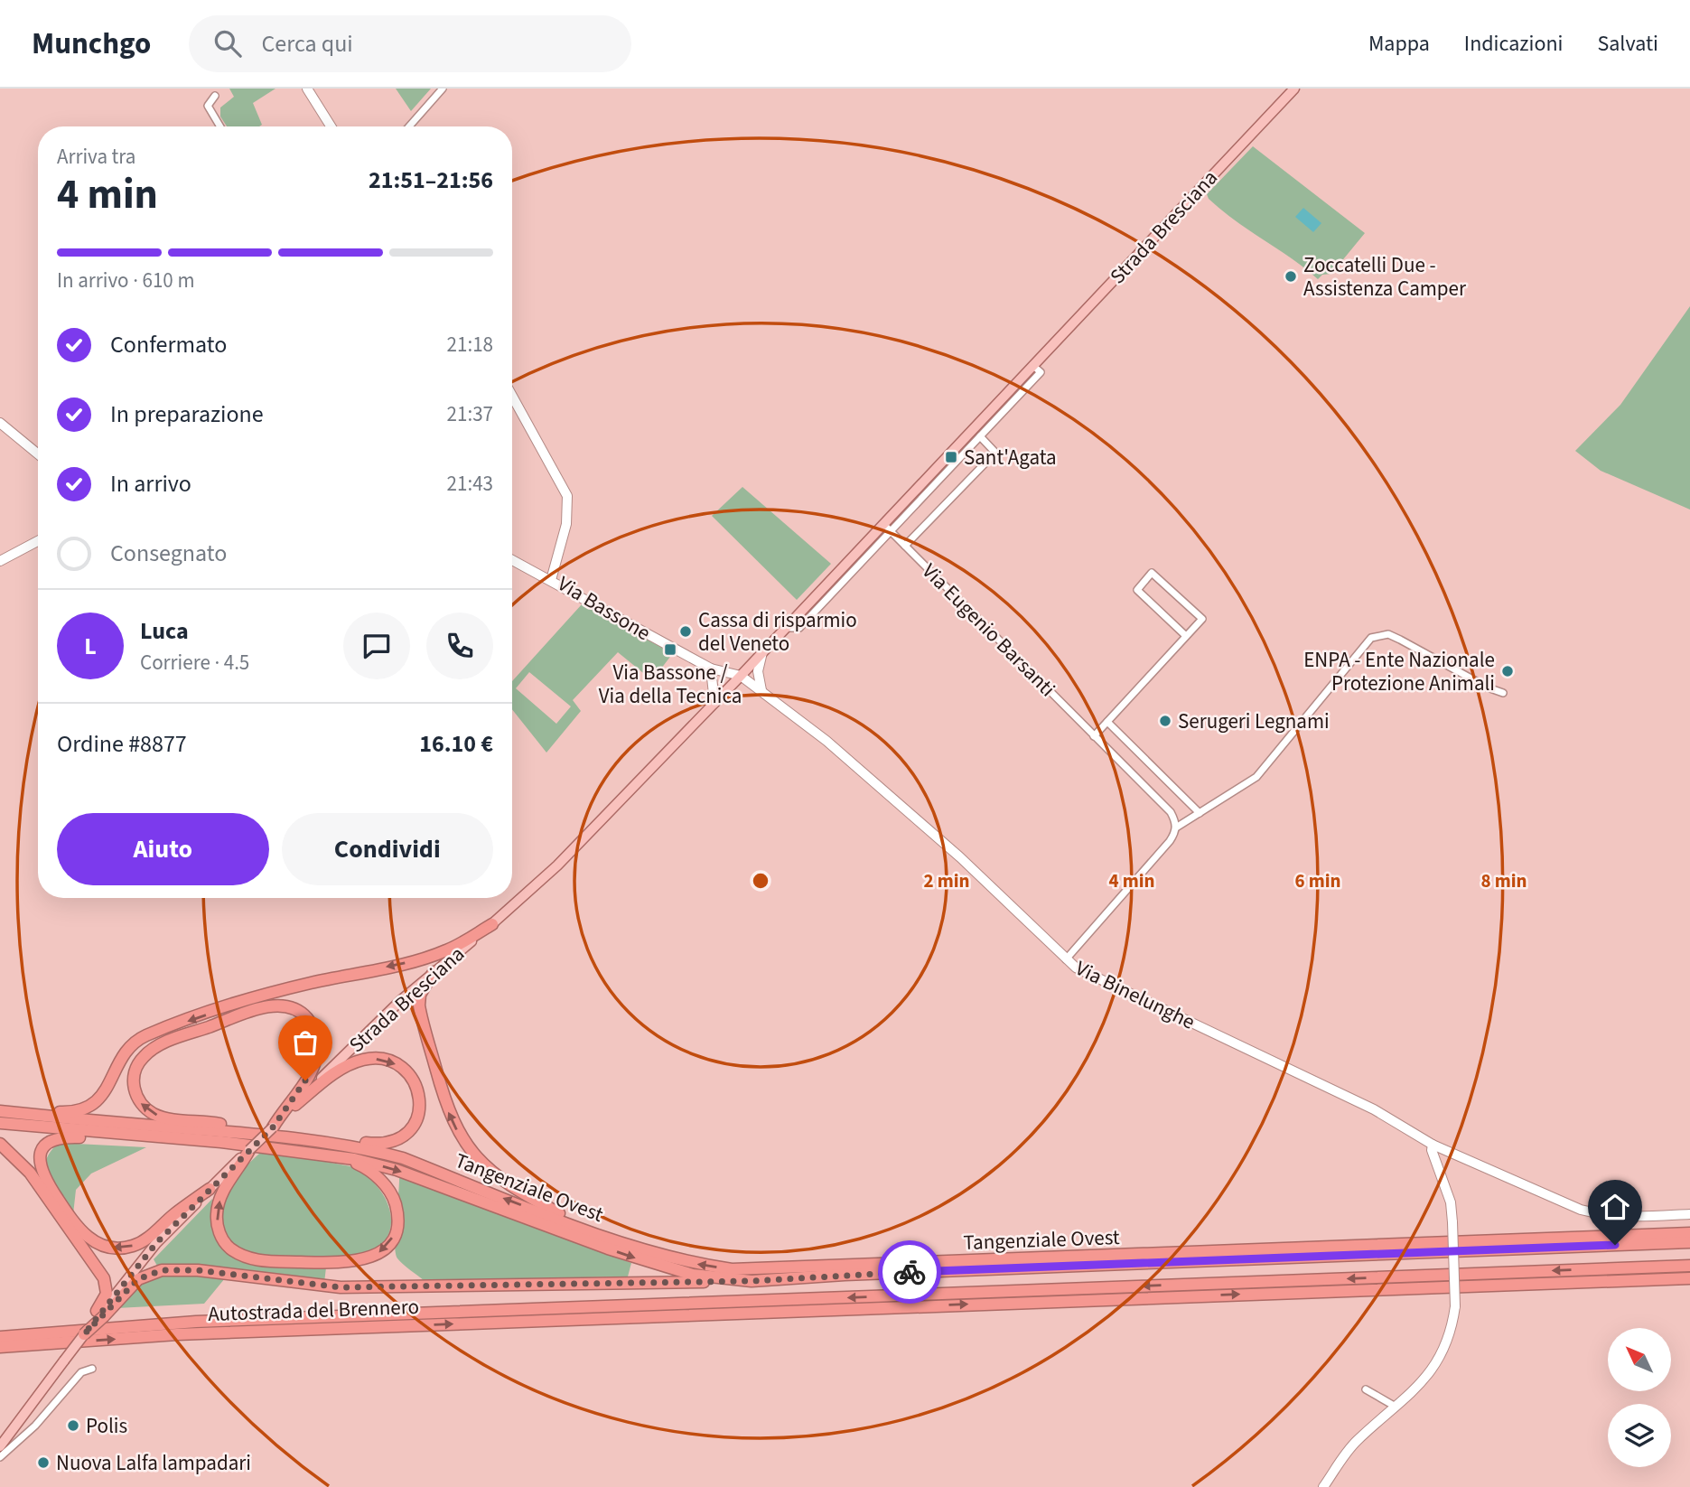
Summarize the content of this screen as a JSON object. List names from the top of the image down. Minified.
{"streets":{"highway":["Tangenziale Ovest","Autostrada del Brennero"],"main road":["Strada Bresciana"],"street":["Via Bassone","Via Eugenio Barsanti","Via Binelunghe"]},"crossings":[["Strada Bresciana","Via Bassone"],["Strada Bresciana","Via Eugenio Barsanti"],["Strada Bresciana","Via Binelunghe"],["Via Bassone","Via Binelunghe"]],"places":{"other":["Zoccatelli Due - Assistenza Camper","Cassa di risparmio del Veneto","ENPA - Ente Nazionale Protezione Animali","Serugeri Legnami","Polis","Nuova Lalfa lampadari"],"transit":["Sant'Agata","Via Bassone / Via della Tecnica"]},"north":"top left","page":{"header":"Munchgo","search":"Cerca qui","nav":["Mappa","Indicazioni","Salvati"],"heading":["4 min","Arriva tra","21:51–21:56"],"panel":["Luca","Corriere · 4.5","Ordine #8877","16.10 €"],"bar":"In arrivo · 610 m","list":[["Confermato","21:18"],["In preparazione","21:37"],["In arrivo","21:43"],"Consegnato"],"round":"L","buttons":["Aiuto","Condividi"]},"rings":["2 min","4 min","6 min","8 min"]}
